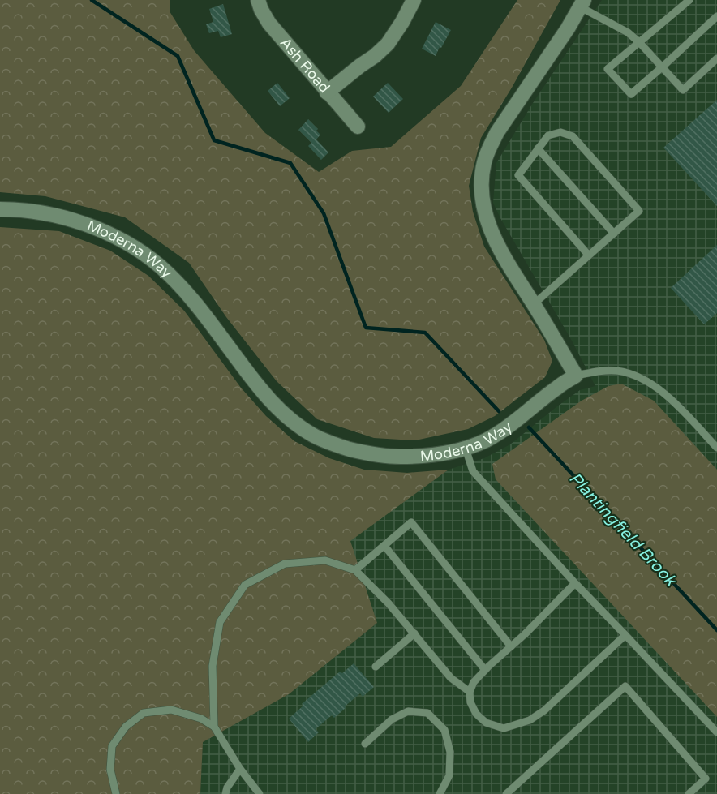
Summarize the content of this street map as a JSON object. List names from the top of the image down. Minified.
{"streets":{"street":["Ash Road","Moderna Way"]},"water":["Plantingfield Brook"]}
